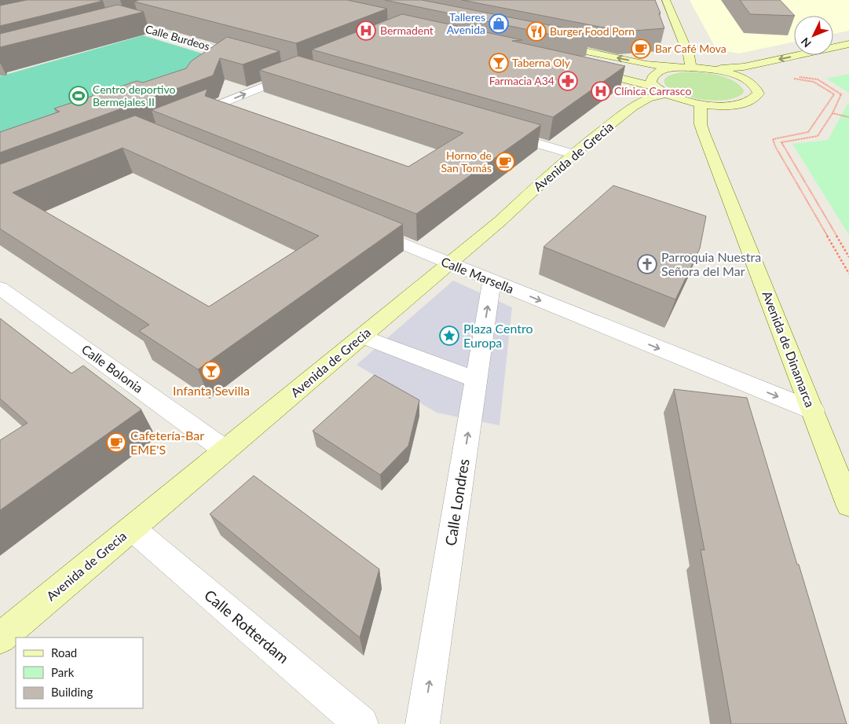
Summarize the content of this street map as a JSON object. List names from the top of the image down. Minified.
{"streets":{"main road":["Avenida de Grecia","Avenida de Dinamarca"],"street":["Calle Burdeos","Calle Marsella","Calle Bolonia","Calle Londres","Calle Rotterdam"]},"crossings":[["Avenida de Grecia","Calle Marsella"],["Avenida de Grecia","Calle Bolonia"],["Avenida de Grecia","Calle Rotterdam"],["Calle Marsella","Avenida de Dinamarca"],["Calle Marsella","Calle Londres"]],"one_way":["Calle Marsella","Calle Londres"],"places":{"shop":["Talleres Avenida"],"hospital":["Bermadent","Clínica Carrasco"],"restaurant":["Burger Food Porn"],"cafe":["Bar Café Mova","Horno de San Tomás","Cafetería-Bar EME'S"],"bar":["Taberna Oly","Infanta Sevilla"],"pharmacy":["Farmacia A34"],"sports":["Centro deportivo Bermejales II"],"church":["Parroquia Nuestra Señora del Mar"],"place":["Plaza Centro Europa"]},"legend":["Road","Park","Building"],"north":"bottom left"}
